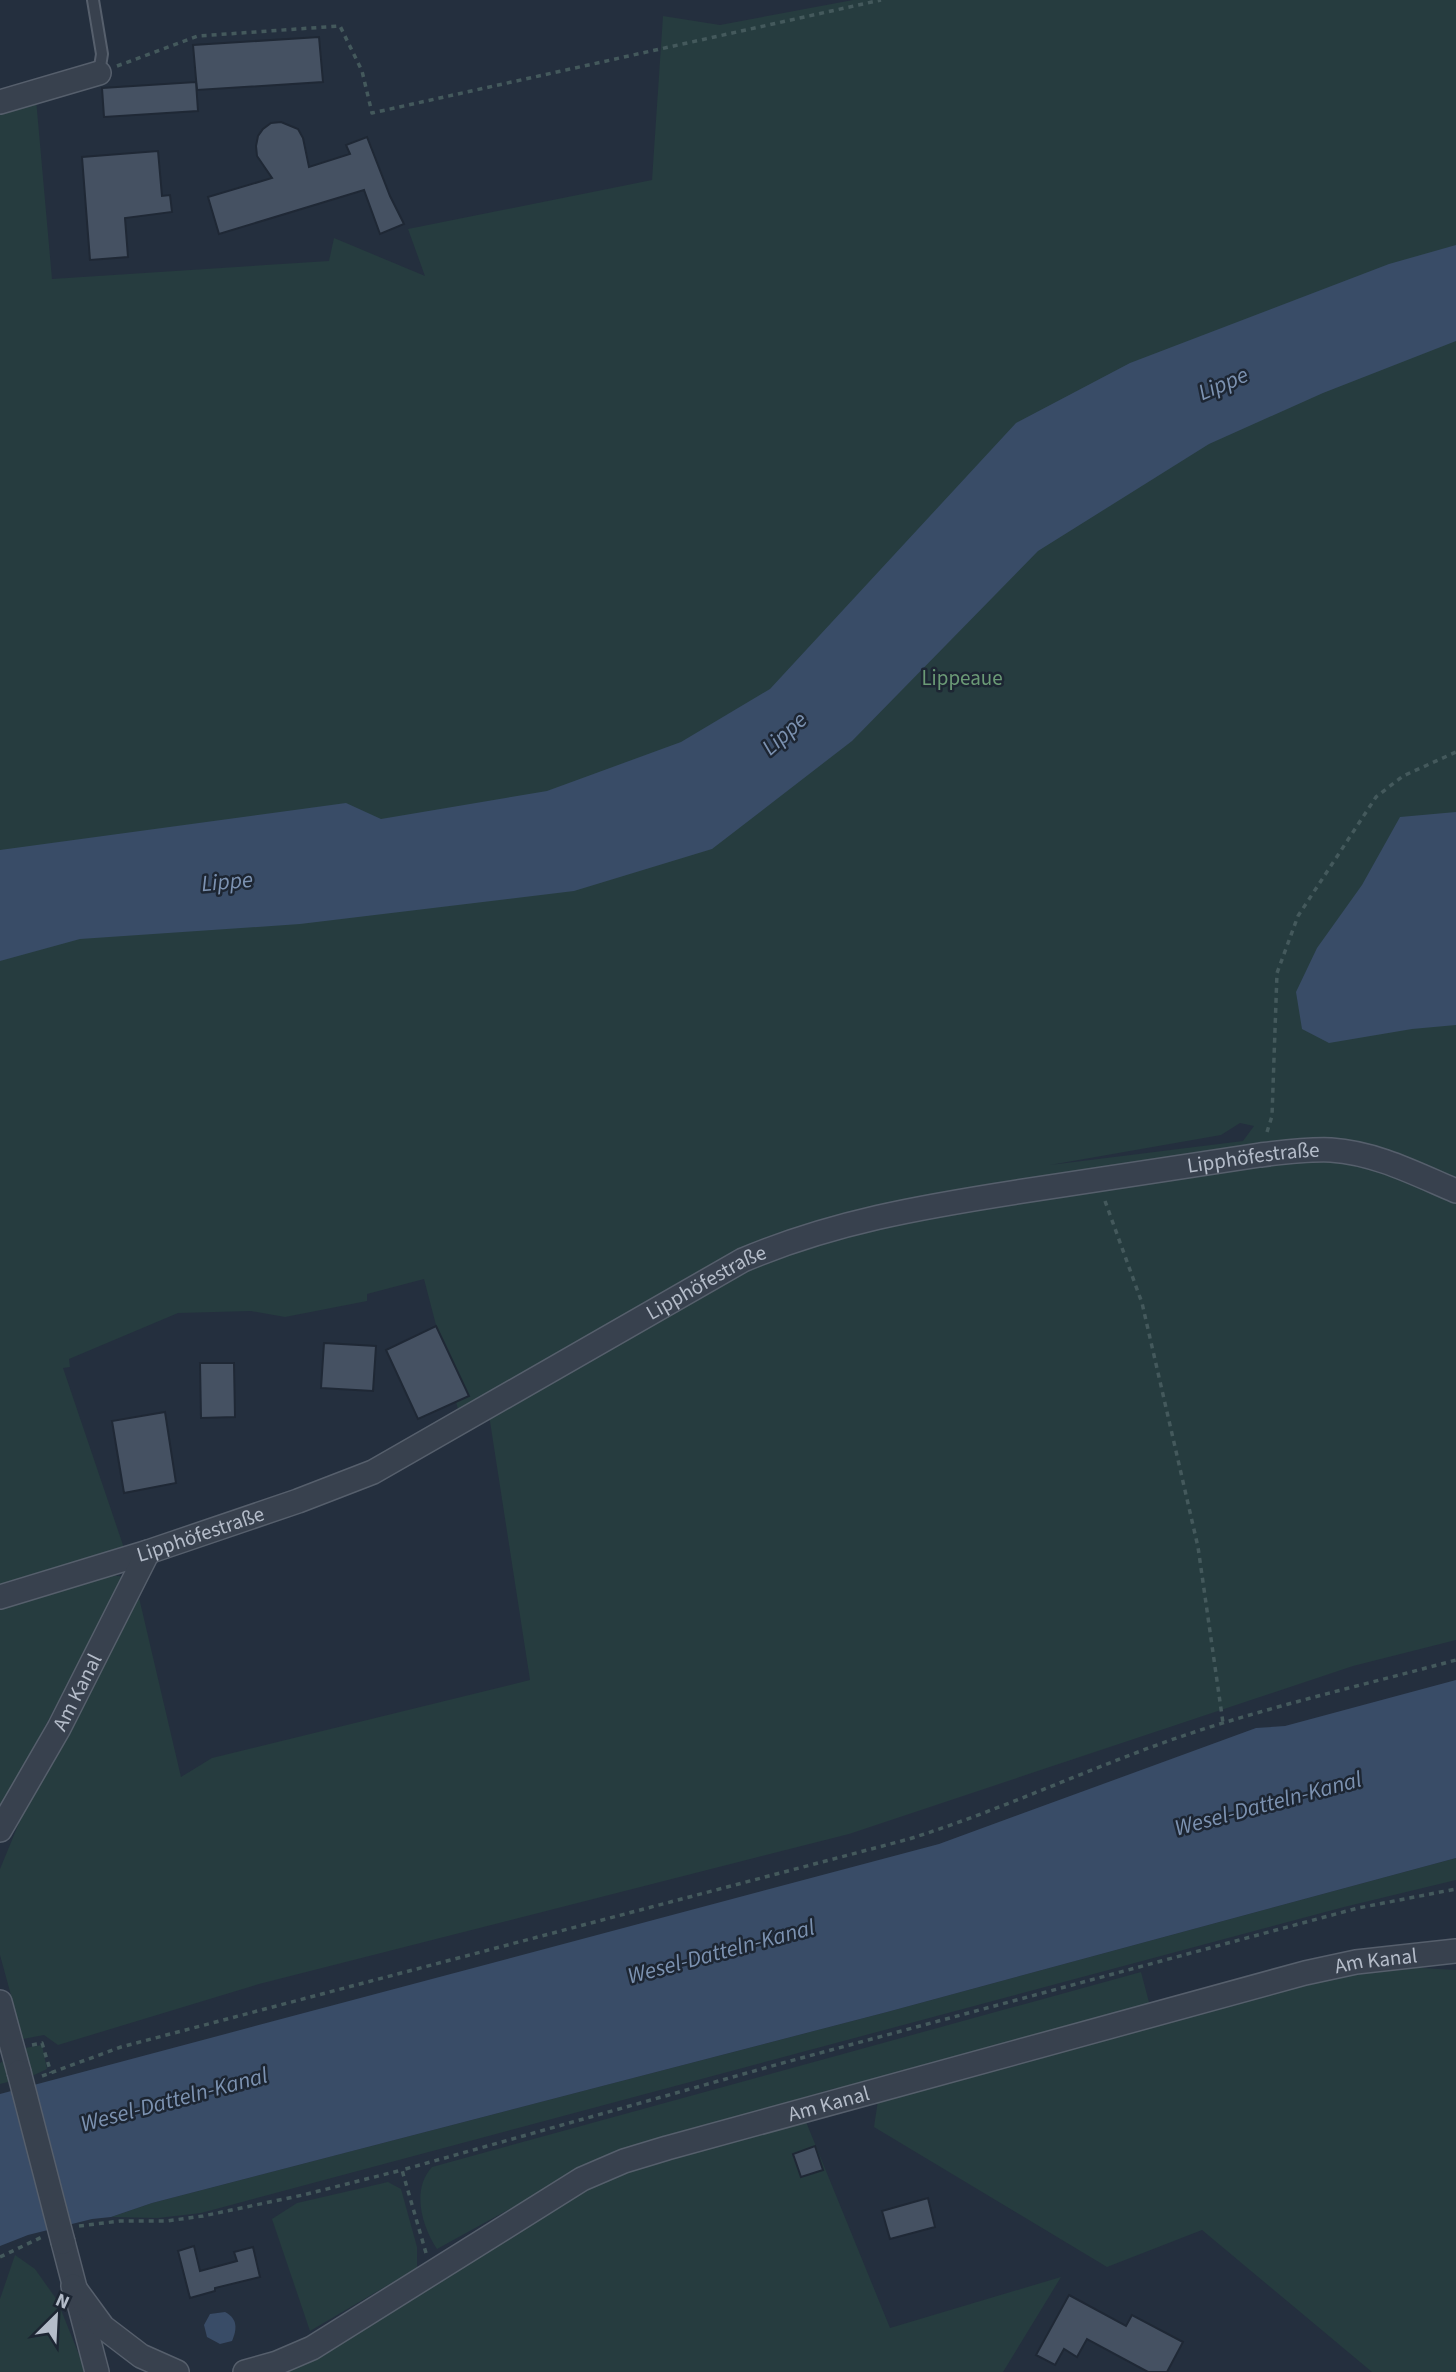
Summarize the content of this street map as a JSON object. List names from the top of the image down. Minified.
{"streets":{"street":["Lipphöfestraße","Am Kanal"]},"crossings":[["Lipphöfestraße","Am Kanal"]],"water":["Lippe","Wesel-Datteln-Kanal"],"parks":["Lippeaue"],"north":"top right"}
